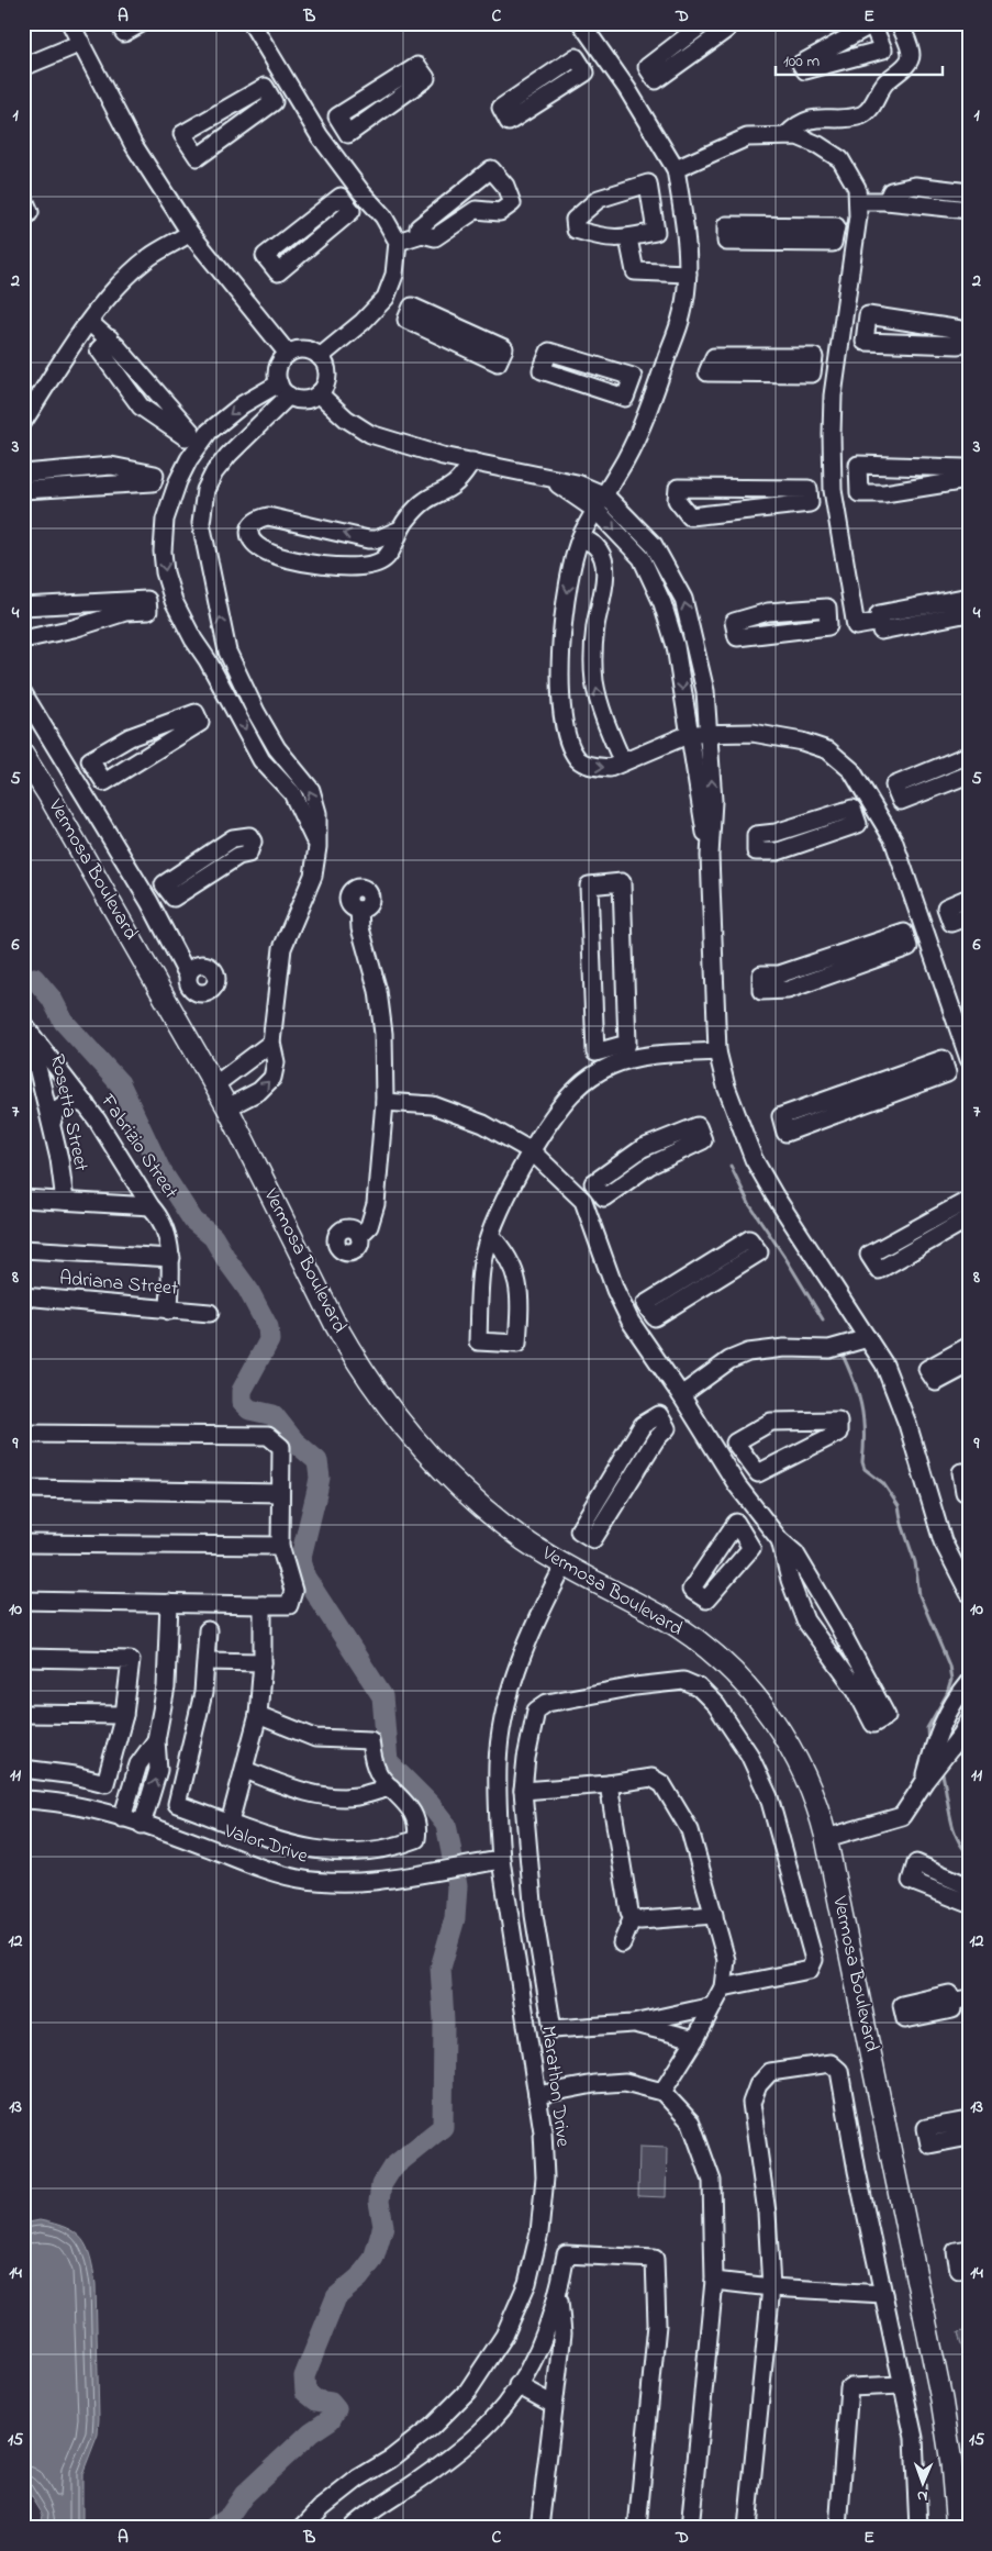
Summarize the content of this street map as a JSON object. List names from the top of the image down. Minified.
{"streets":{"main road":["Vermosa Boulevard"],"street":["Rosetta Street","Fabrizio Street","Adriana Street","Valor Drive","Marathon Drive"]},"crossings":[["Vermosa Boulevard","Marathon Drive"],["Rosetta Street","Fabrizio Street"],["Fabrizio Street","Adriana Street"],["Valor Drive","Marathon Drive"]],"scale_bar":"100 m","north":"bottom","grid":{"columns":["A","B","C","D","E"],"rows":["1","2","3","4","5","6","7","8","9","10","11","12","13","14","15"]}}
